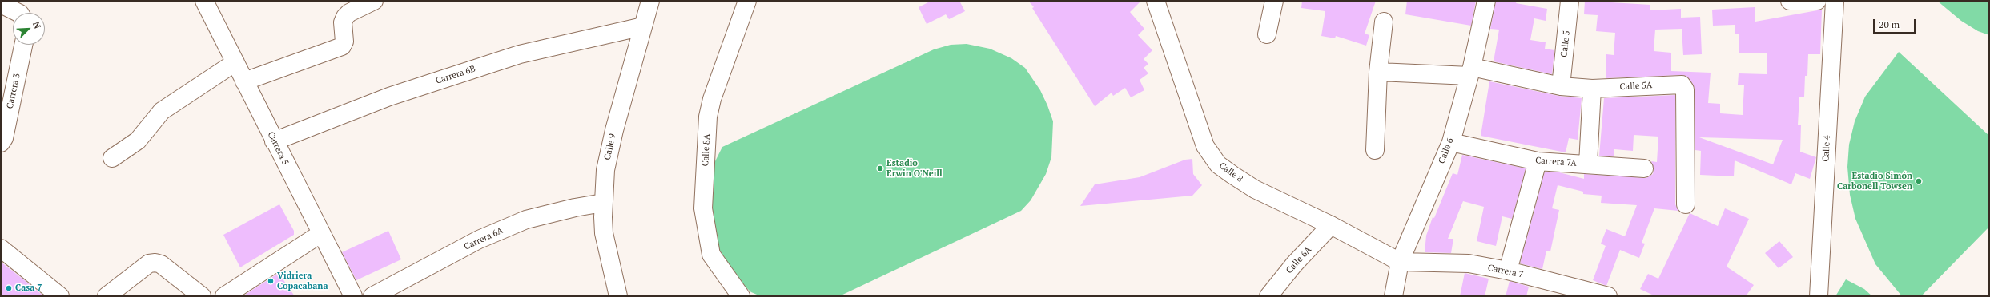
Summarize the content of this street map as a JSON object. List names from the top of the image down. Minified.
{"streets":{"street":["Calle 5","Carrera 6B","Calle 5A","Carrera 3","Calle 9","Carrera 5","Calle 4","Calle 8A","Calle 6","Carrera 7A","Calle 8","Carrera 6A","Calle 6A","Carrera 7"]},"crossings":[["Calle 5","Calle 5A"],["Carrera 6B","Calle 9"],["Carrera 6B","Carrera 5"],["Calle 5A","Calle 6"],["Calle 9","Carrera 6A"],["Calle 6","Carrera 7A"],["Calle 6","Calle 8"],["Calle 6","Carrera 7"],["Calle 8","Calle 6A"],["Calle 8","Carrera 7"]],"places":["Estadio Erwin O'Neill","Estadio Simón Carbonell Towsen","Vidriera Copacabana","Casa 7"],"scale_bar":"20 m","north":"top right"}
